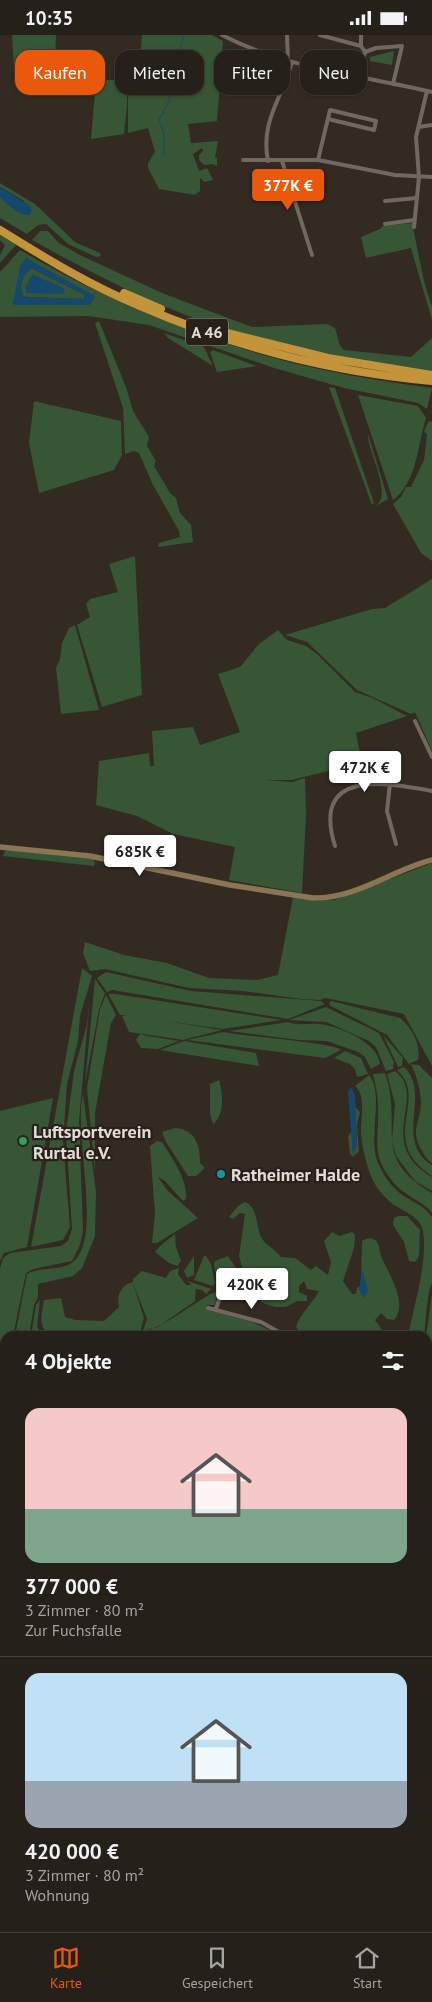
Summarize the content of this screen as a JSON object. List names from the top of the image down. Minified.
{"streets":{"highway":["A 46"]},"places":["Luftsportverein Rurtal e.V.","Ratheimer Halde"],"page":{"status":"10:35","chip":["Kaufen","Mieten","Filter","Neu"],"price":["377K €","472K €","685K €","420K €"],"heading":"4 Objekte","list":[{"name":"377 000 €","note":"3 Zimmer · 80 m² · Zur Fuchsfalle"},{"name":"420 000 €","note":"3 Zimmer · 80 m² · Wohnung"}],"tabs":["Karte","Gespeichert","Start"]}}
